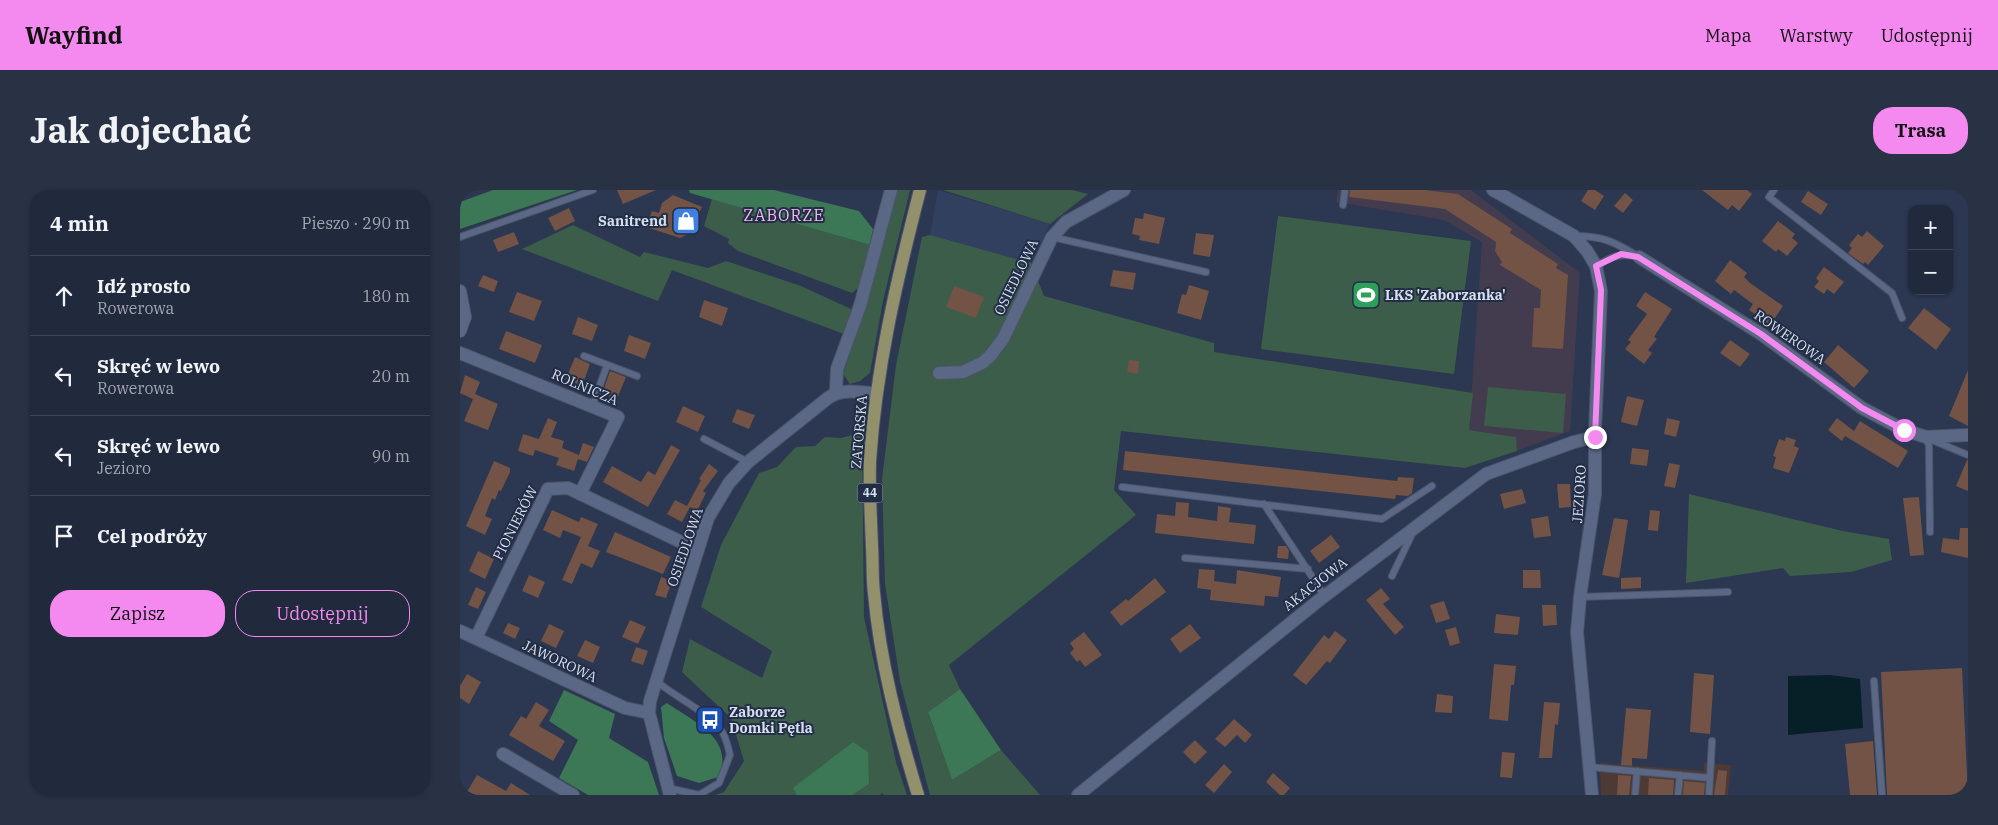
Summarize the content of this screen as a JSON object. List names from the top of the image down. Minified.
{"streets":{"main road":["ZATORSKA","44"],"street":["OSIEDLOWA","ROWEROWA","ROLNICZA","JEZIORO","PIONIERÓW","AKACJOWA","JAWOROWA"]},"crossings":[["OSIEDLOWA","PIONIERÓW"],["OSIEDLOWA","JAWOROWA"],["ROWEROWA","JEZIORO"],["ROLNICZA","PIONIERÓW"],["JEZIORO","AKACJOWA"],["PIONIERÓW","JAWOROWA"]],"districts":["ZABORZE"],"places":{"shop":["Sanitrend"],"sports":["LKS 'Zaborzanka'"],"bus stop":["Zaborze Domki Pętla"]},"page":{"header":"Wayfind","nav":["Mapa","Warstwy","Udostępnij"],"title":"Jak dojechać","buttons":["Trasa",["Zapisz","Udostępnij"]],"heading":["4 min","Pieszo · 290 m"],"map_buttons":["+","−"],"list":[["Idź prosto","Rowerowa","180 m"],["Skręć w lewo","Rowerowa","20 m"],["Skręć w lewo","Jezioro","90 m"],"Cel podróży"]}}
